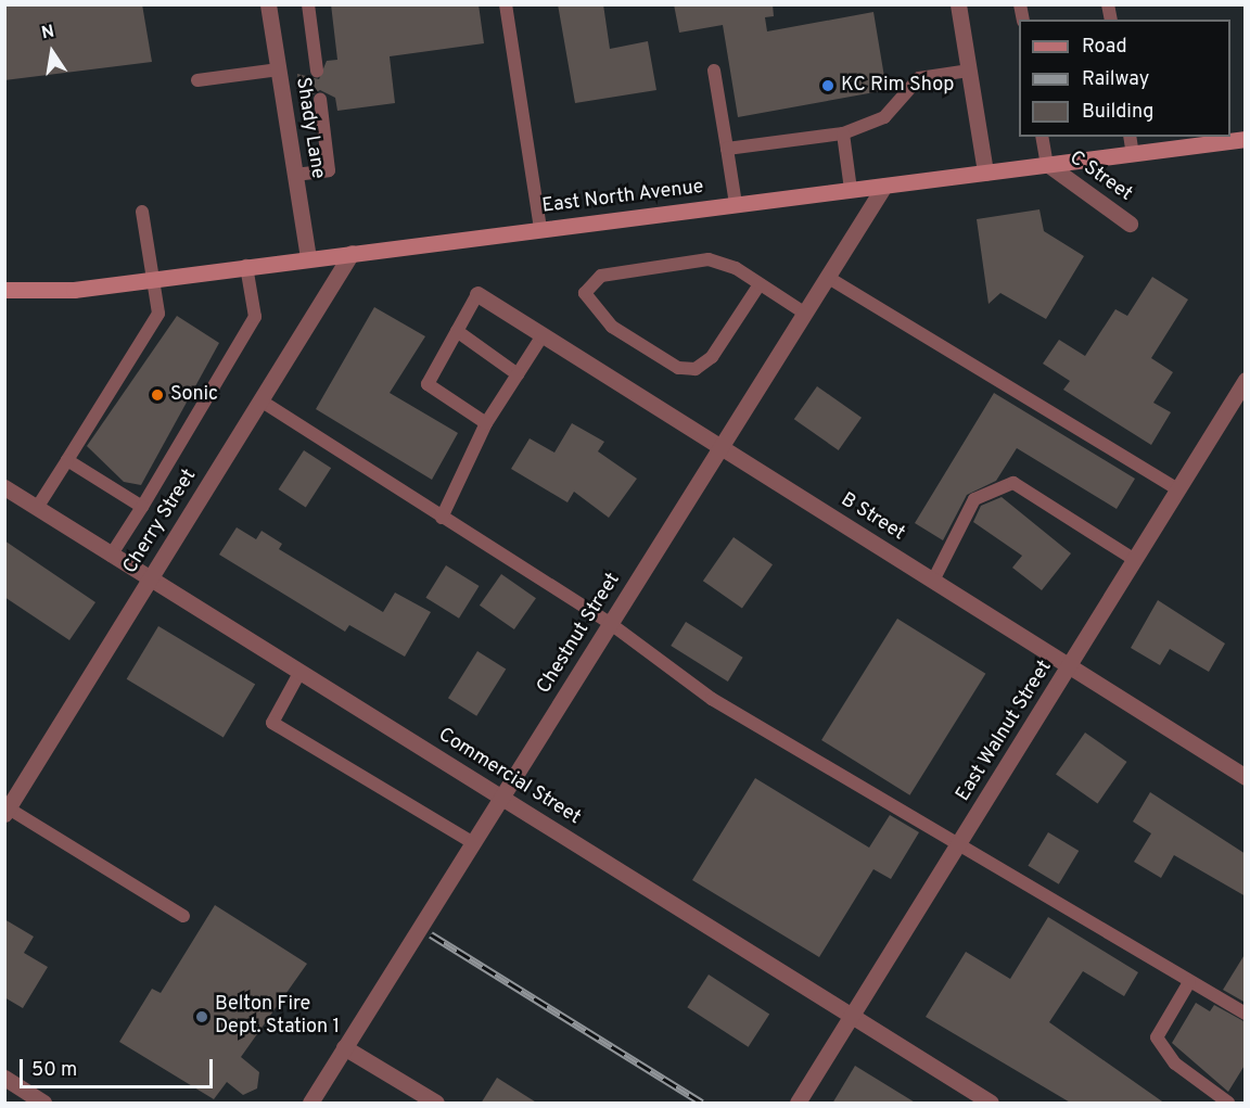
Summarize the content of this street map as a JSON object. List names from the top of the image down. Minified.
{"streets":{"main road":["East North Avenue"],"street":["Shady Lane","C Street","B Street","Cherry Street","Chestnut Street","East Walnut Street","Commercial Street"]},"crossings":[["Shady Lane","East North Avenue"],["C Street","East North Avenue"],["East North Avenue","Cherry Street"],["East North Avenue","Chestnut Street"],["B Street","Chestnut Street"],["B Street","East Walnut Street"],["Cherry Street","Commercial Street"],["Chestnut Street","Commercial Street"],["East Walnut Street","Commercial Street"]],"places":["KC Rim Shop","Sonic","Belton Fire Dept. Station 1"],"legend":["Road","Railway","Building"],"scale_bar":"50 m","north":"top"}
